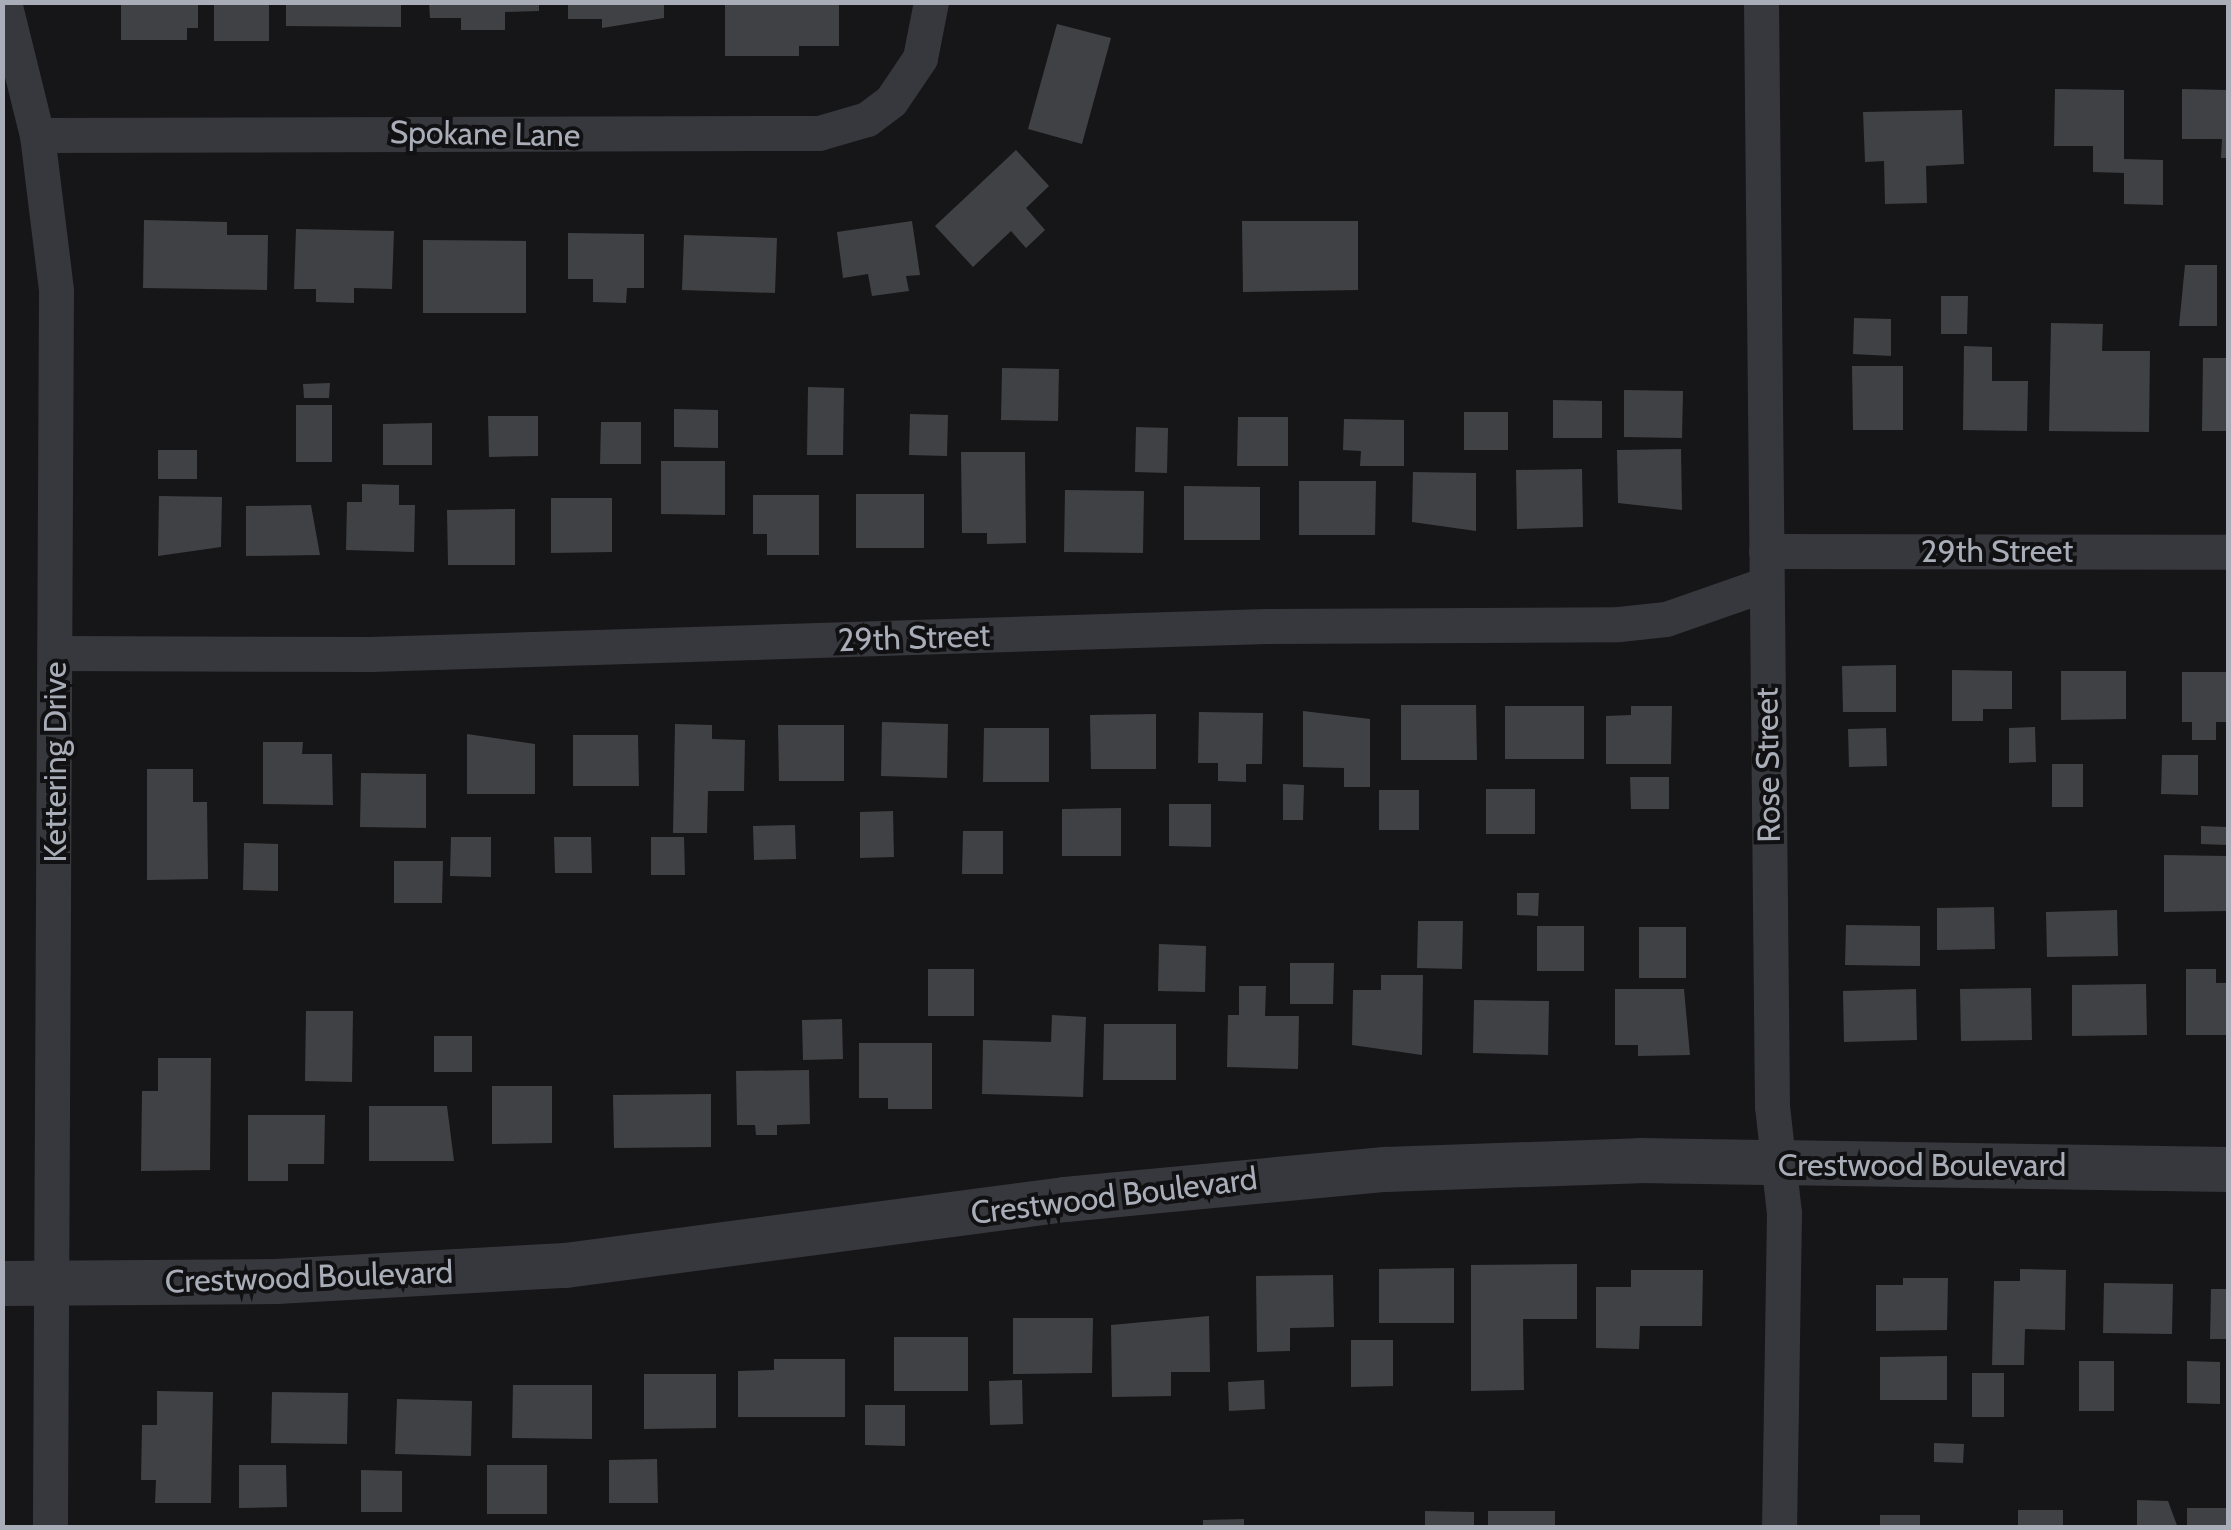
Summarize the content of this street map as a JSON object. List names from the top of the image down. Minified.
{"streets":{"street":["Spokane Lane","29th Street","Kettering Drive","Rose Street","Crestwood Boulevard"]},"crossings":[["Spokane Lane","Kettering Drive"],["29th Street","Kettering Drive"],["29th Street","Rose Street"],["Kettering Drive","Crestwood Boulevard"],["Rose Street","Crestwood Boulevard"]]}
